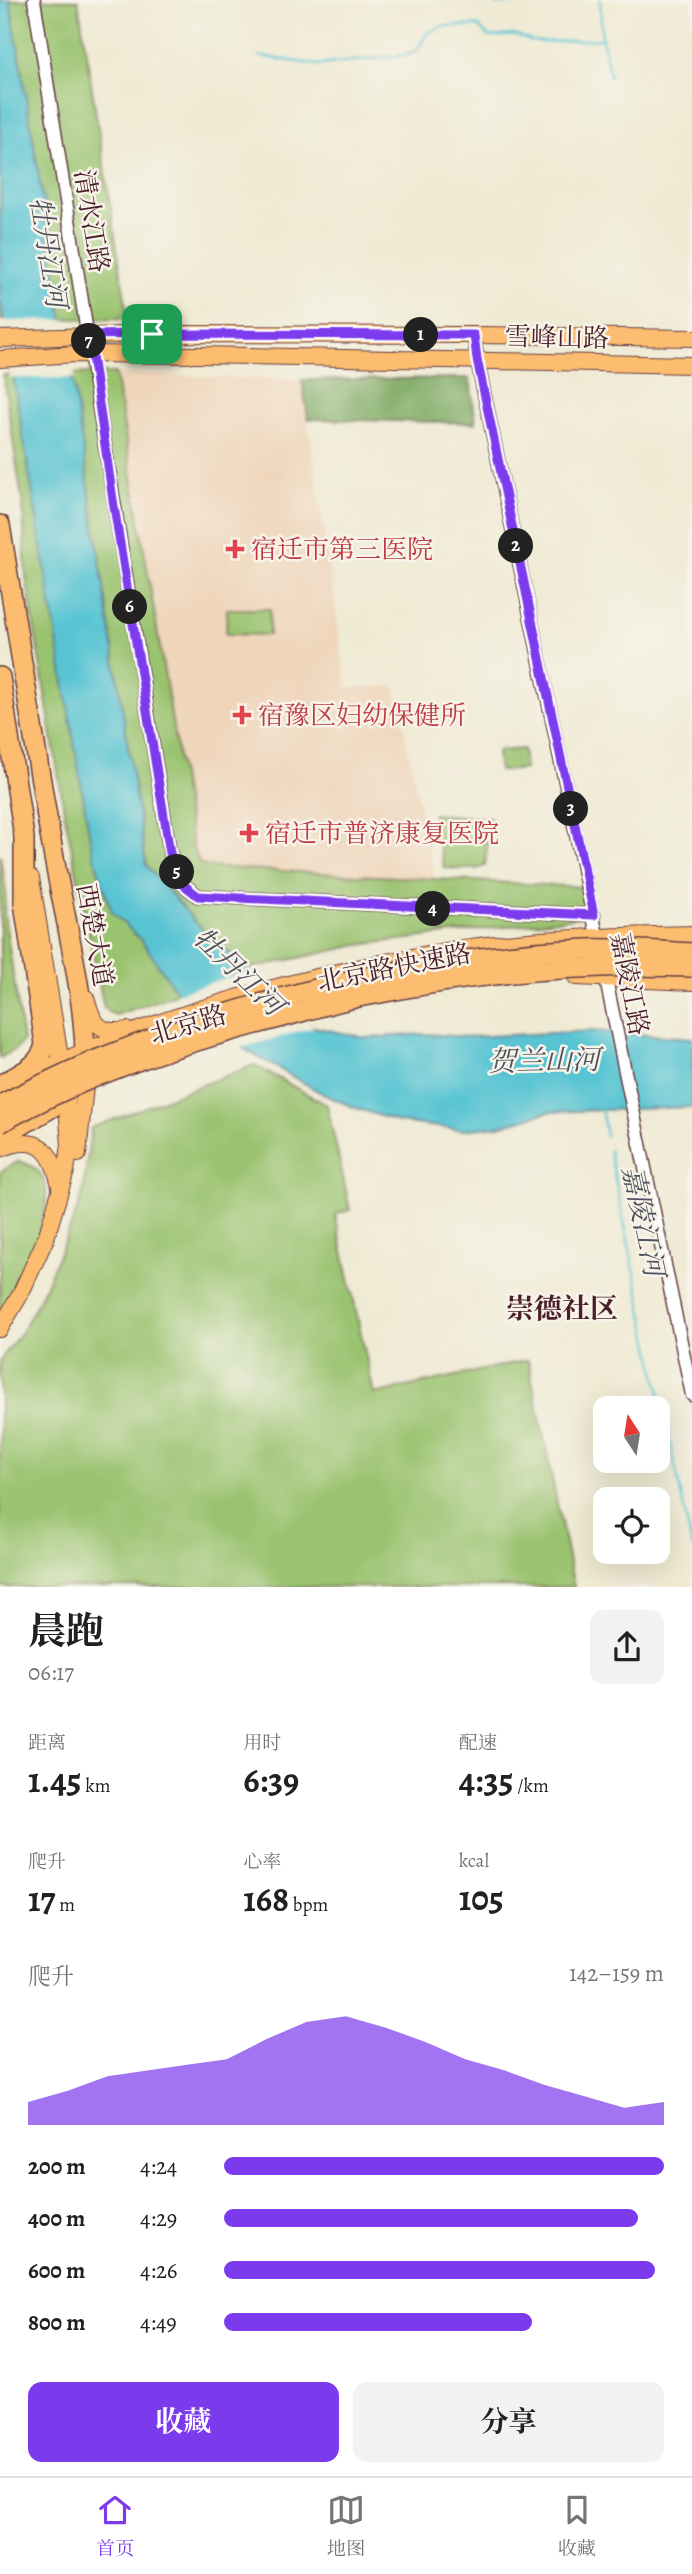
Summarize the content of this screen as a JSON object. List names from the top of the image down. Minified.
{"streets":{"highway":["西楚大道","北京路快速路"],"main road":["雪峰山路","北京路"],"street":["清水江路","嘉陵江路"]},"crossings":[["清水江路","雪峰山路"],["清水江路","嘉陵江路"],["雪峰山路","嘉陵江路"],["西楚大道","北京路"],["嘉陵江路","北京路"]],"districts":["崇德社区"],"water":["牡丹江河","贺兰山河","嘉陵江河"],"places":{"health":["宿迁市第三医院","宿豫区妇幼保健所","宿迁市普济康复医院"]},"north":"top","page":{"pins":["1","7","2","6","3","5","4"],"heading":["晨跑","06:17"],"stats":[["距离","1.45 km"],["用时","6:39"],["配速","4:35 /km"],["爬升","17 m"],["心率","168 bpm"],["kcal","105"]],"chart":["爬升","142–159 m"],"list":[{"name":"200 m","note":"4:24"},{"name":"400 m","note":"4:29"},{"name":"600 m","note":"4:26"},{"name":"800 m","note":"4:49"}],"buttons":["收藏","分享"],"tabs":["首页","地图","收藏"]}}
